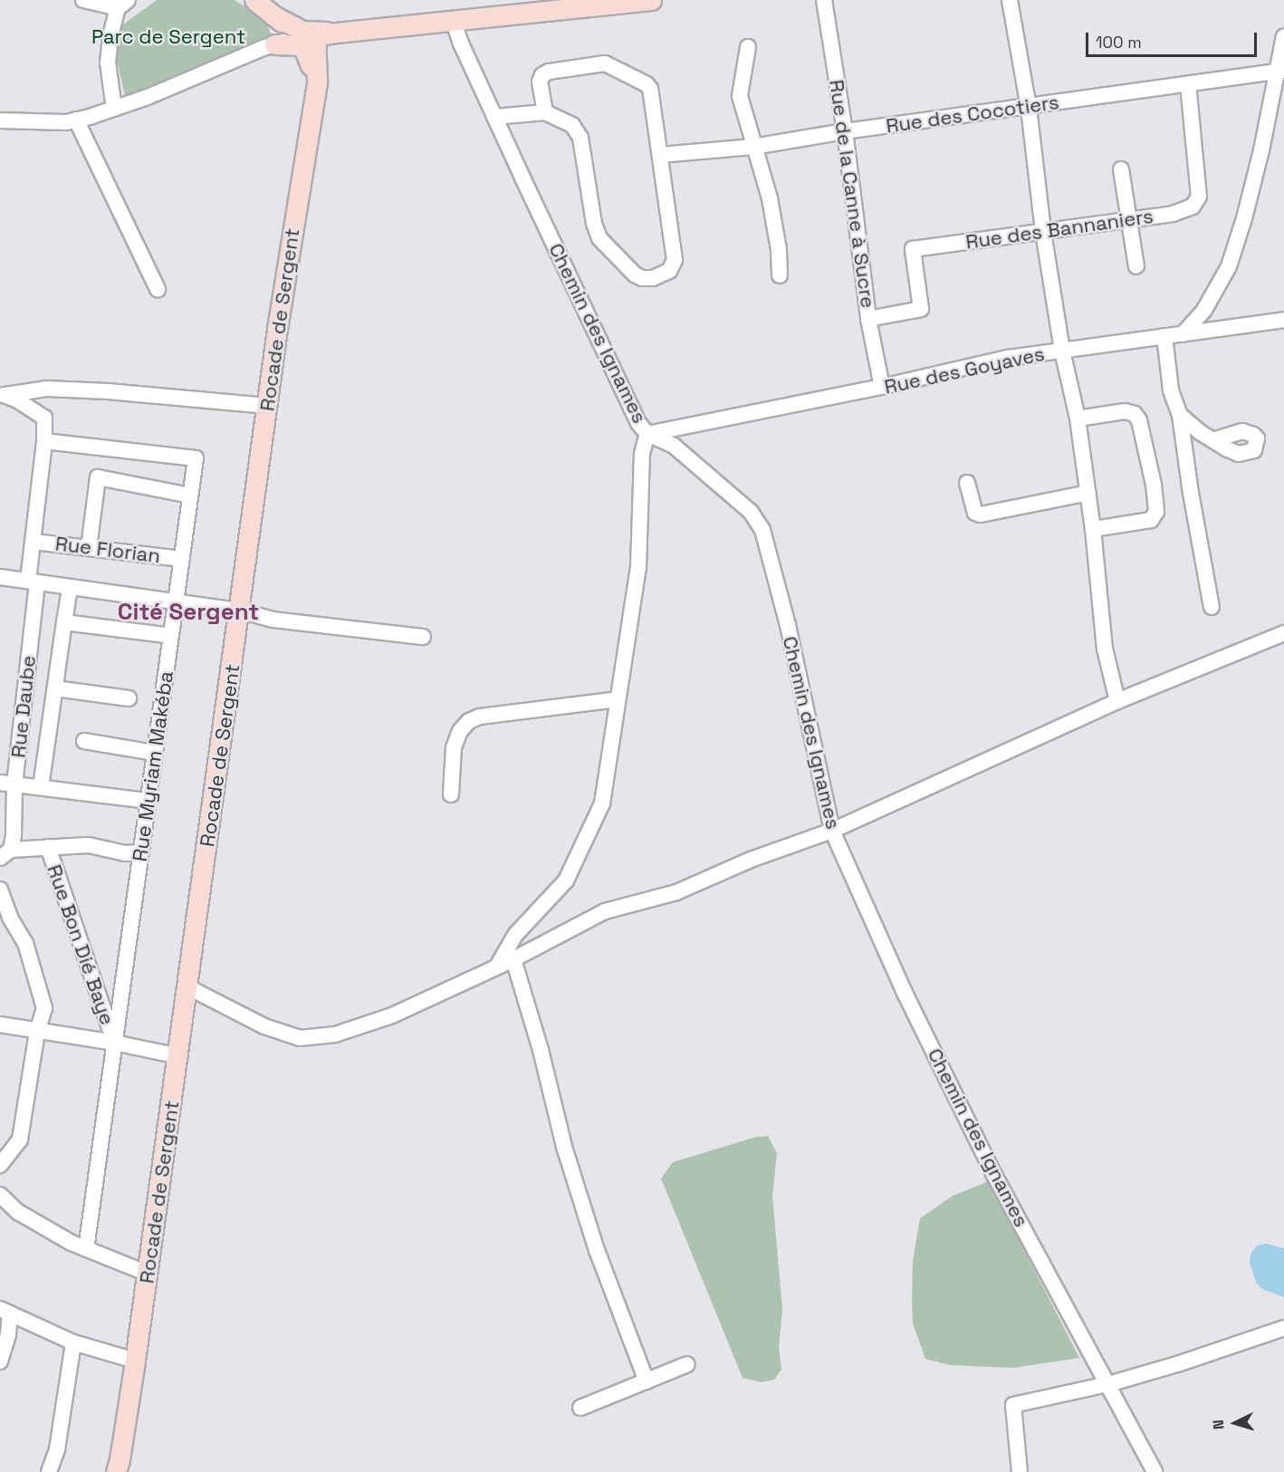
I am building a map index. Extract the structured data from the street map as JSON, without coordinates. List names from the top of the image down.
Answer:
{
  "streets": {
    "main road": ["Rocade de Sergent"],
    "street": [
      "Rue des Cocotiers",
      "Rue de la Canne à Sucre",
      "Rue des Bannaniers",
      "Chemin des Ignames",
      "Rue des Goyaves",
      "Rue Florian",
      "Rue Daube",
      "Rue Myriam Makéba",
      "Rue Bon Dié Baye"
    ]
  },
  "crossings": [
    ["Rue des Cocotiers", "Rue de la Canne à Sucre"],
    ["Rue des Cocotiers", "Rue des Bannaniers"],
    ["Rue de la Canne à Sucre", "Rue des Bannaniers"],
    ["Rue de la Canne à Sucre", "Rue des Goyaves"],
    ["Chemin des Ignames", "Rue des Goyaves"],
    ["Rue Florian", "Rue Daube"],
    ["Rue Florian", "Rue Myriam Makéba"],
    ["Rue Daube", "Rue Myriam Makéba"],
    ["Rue Myriam Makéba", "Rue Bon Dié Baye"]
  ],
  "districts": ["Cité Sergent"],
  "parks": ["Parc de Sergent"],
  "scale_bar": "100 m",
  "north": "left"
}
